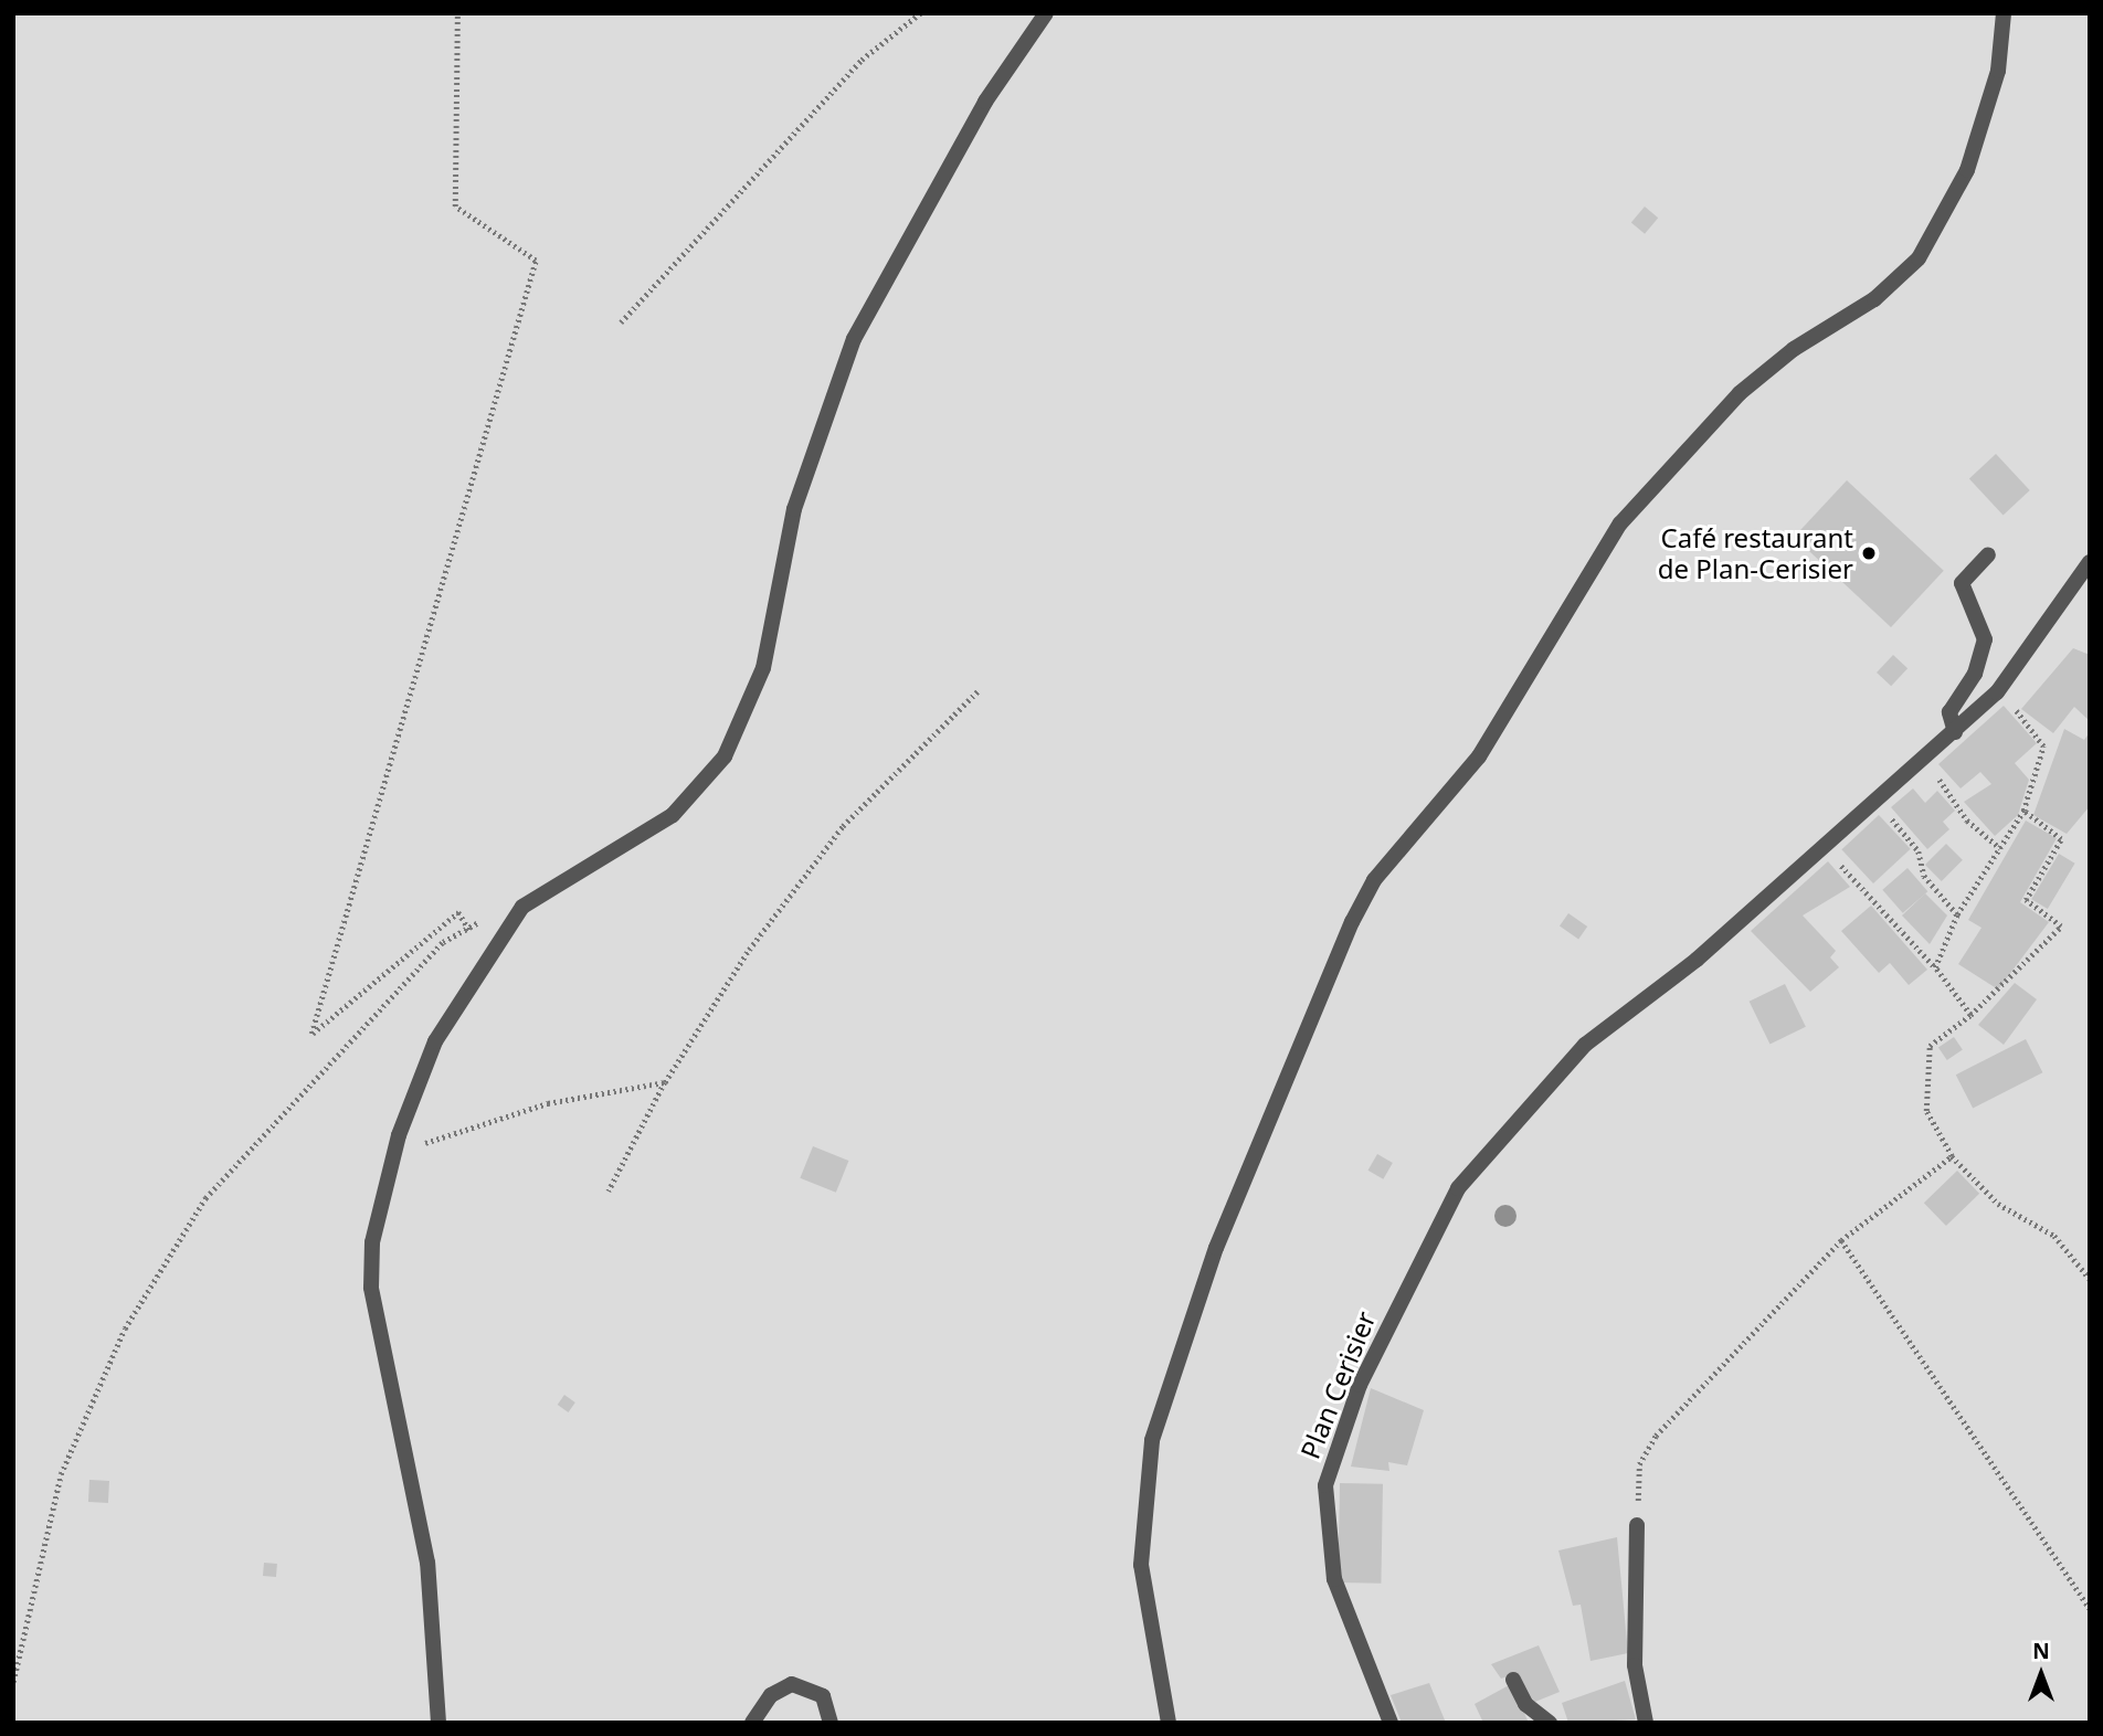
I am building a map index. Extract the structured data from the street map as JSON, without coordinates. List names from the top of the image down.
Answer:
{
  "streets": {
    "street": ["Plan Cerisier"]
  },
  "places": ["Café restaurant de Plan-Cerisier"],
  "north": "top"
}
